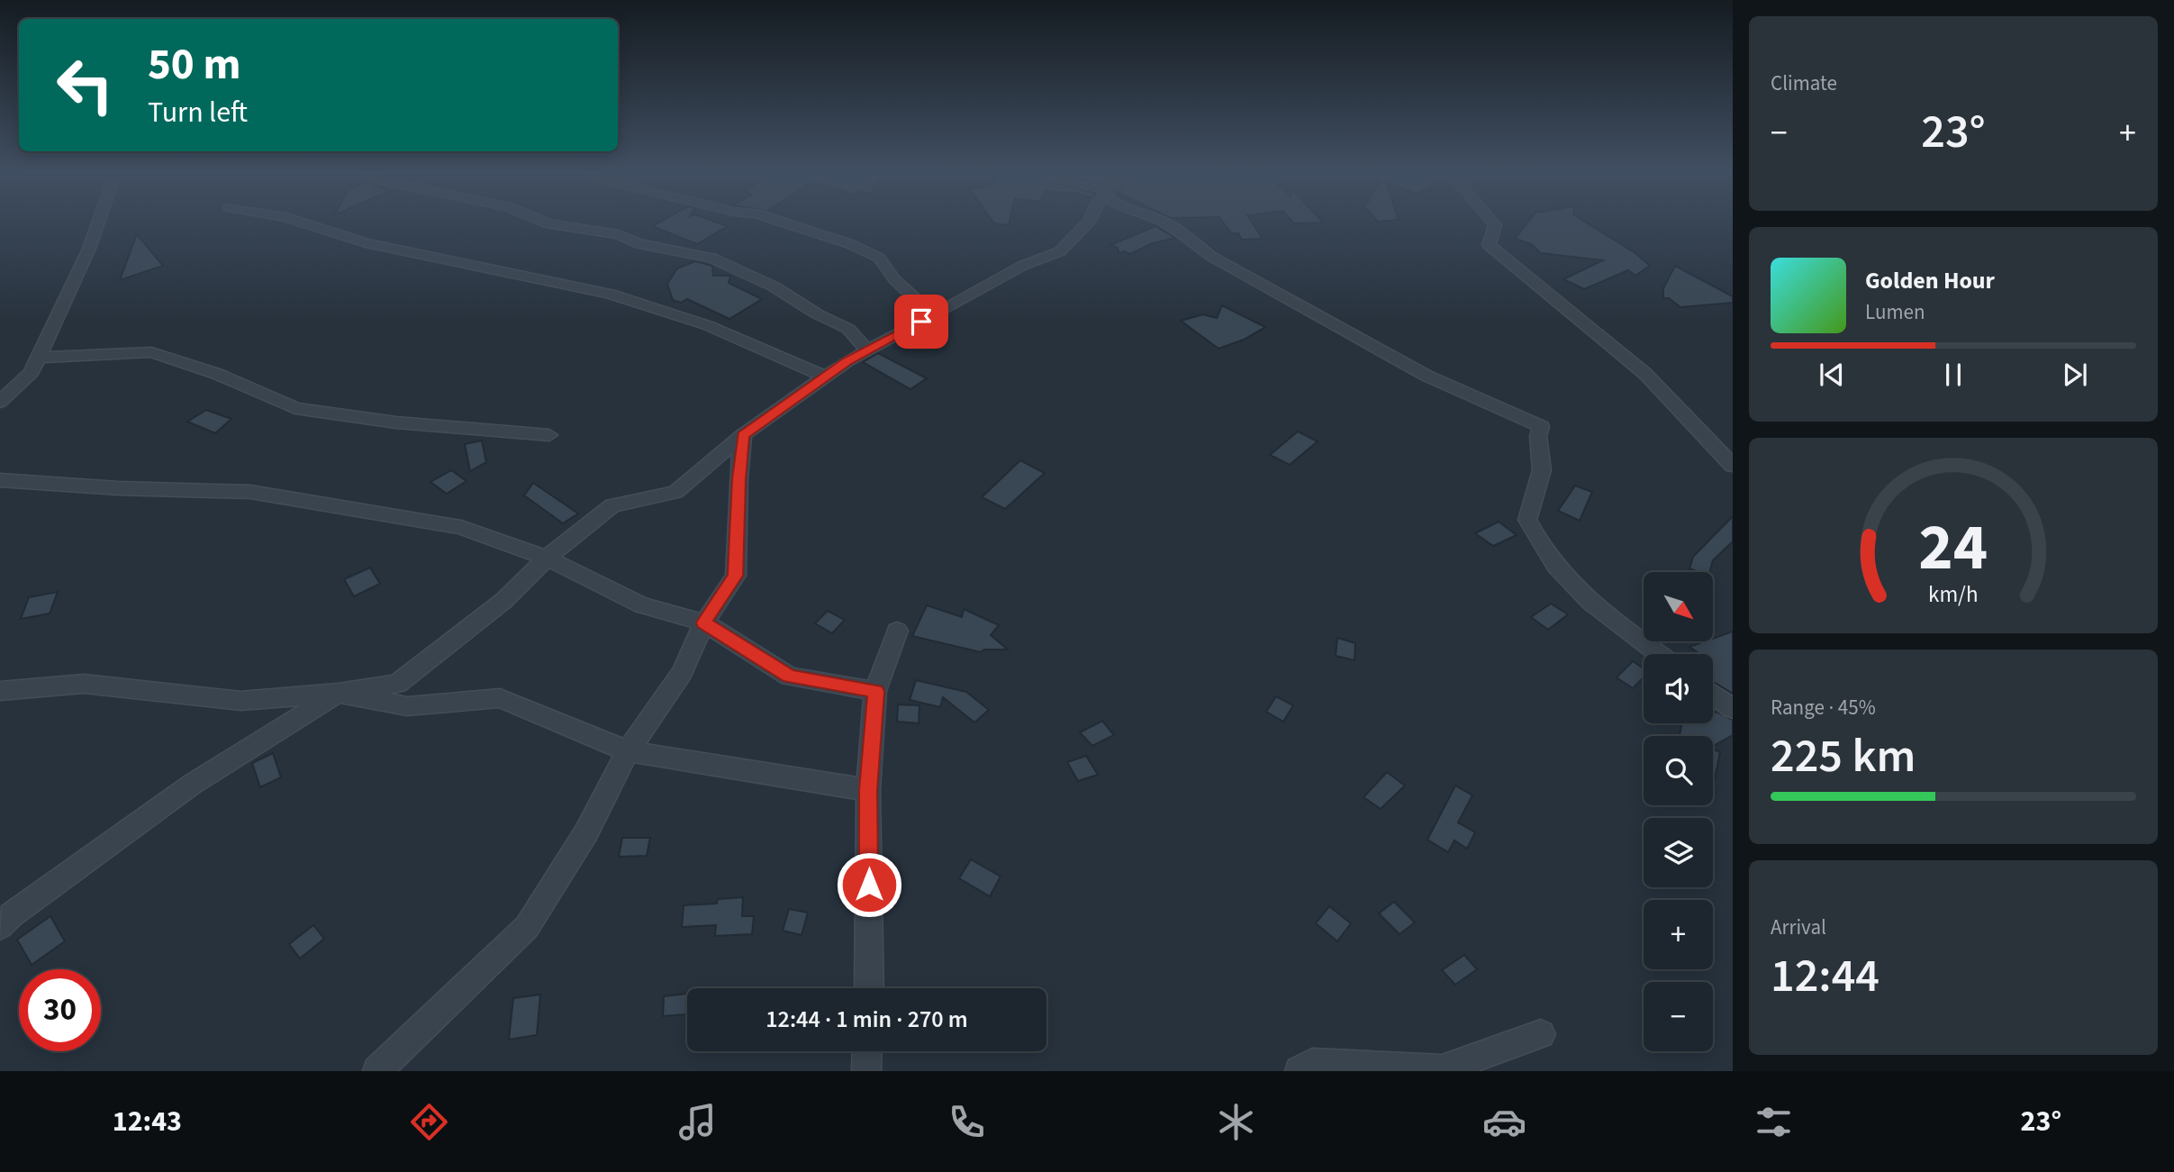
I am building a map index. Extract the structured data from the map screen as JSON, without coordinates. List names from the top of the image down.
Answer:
{
  "north": "bottom right",
  "page": {
    "tile": [
      "Climate",
      ["Range · 45%", "225 km"],
      ["Arrival", "12:44"]
    ],
    "turn": ["50 m", "Turn left"],
    "heat": ["−", "23°", "+"],
    "song": ["Golden Hour", "Lumen"],
    "map_buttons": ["+", "−"],
    "limit": "30",
    "trip": "12:44 · 1 min · 270 m",
    "tabs": ["12:43", "23°"],
    "gauge": ["24", "km/h"]
  }
}
